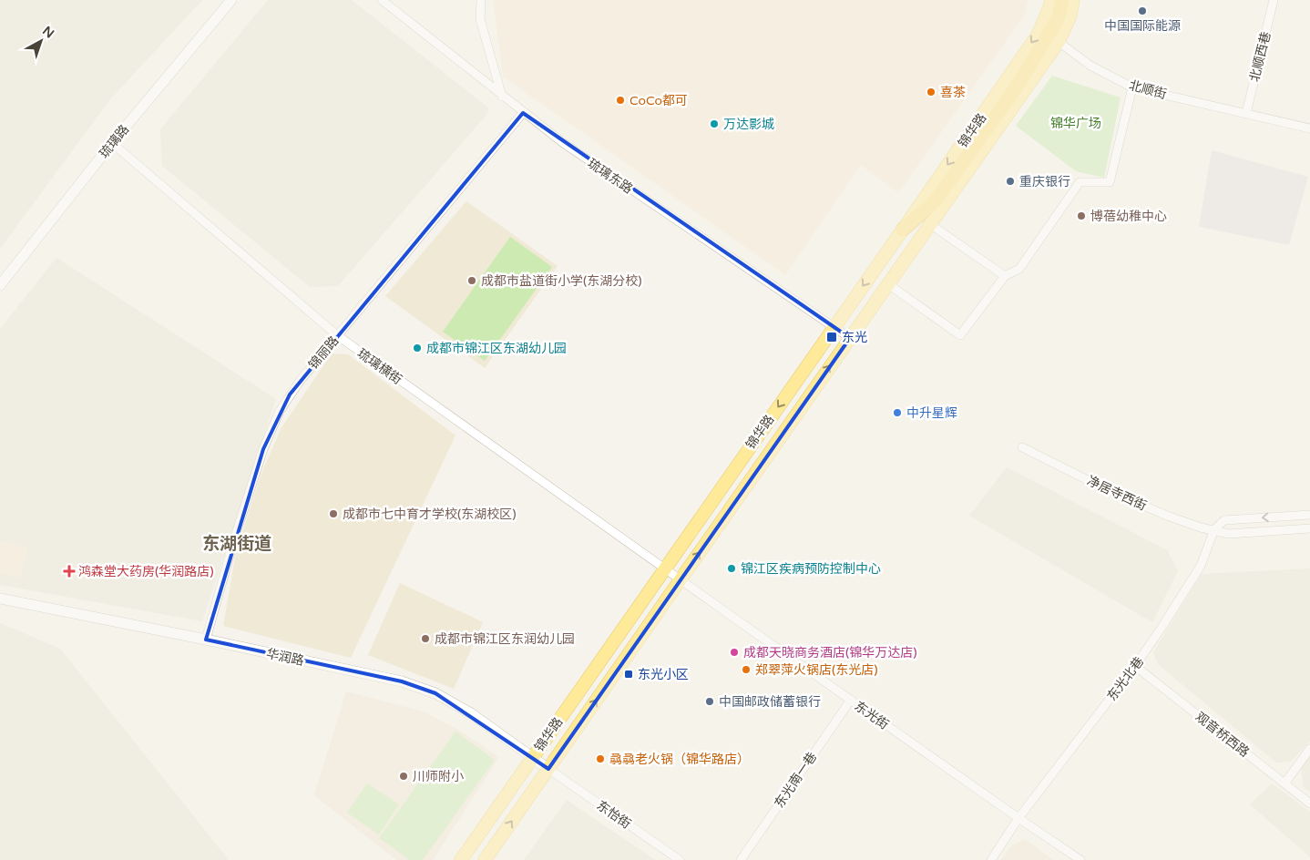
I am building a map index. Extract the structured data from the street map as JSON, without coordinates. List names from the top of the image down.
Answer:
{
  "streets": {
    "main road": ["锦华路"],
    "street": [
      "北顺西巷",
      "北顺街",
      "琉璃路",
      "琉璃东路",
      "锦丽路",
      "琉璃横街",
      "净居寺西街",
      "华润路",
      "东光北巷",
      "东光街",
      "观音桥西路",
      "东光南一巷",
      "东怡街"
    ]
  },
  "crossings": [
    ["北顺西巷", "北顺街"],
    ["北顺街", "锦华路"],
    ["锦华路", "琉璃东路"],
    ["锦华路", "琉璃横街"],
    ["锦华路", "华润路"],
    ["锦华路", "东光街"],
    ["锦华路", "东怡街"],
    ["琉璃路", "琉璃横街"],
    ["琉璃东路", "锦丽路"],
    ["锦丽路", "琉璃横街"],
    ["锦丽路", "华润路"],
    ["琉璃横街", "东光街"],
    ["净居寺西街", "东光北巷"],
    ["华润路", "东怡街"],
    ["东光北巷", "东光街"],
    ["东光北巷", "观音桥西路"],
    ["东光街", "东光南一巷"]
  ],
  "districts": ["东湖街道"],
  "parks": ["锦华广场"],
  "places": {
    "other": [
      "中国国际能源",
      "喜茶",
      "CoCo都可",
      "万达影城",
      "重庆银行",
      "博蓓幼稚中心",
      "成都市盐道街小学(东湖分校)",
      "成都市锦江区东湖幼儿园",
      "中升星辉",
      "成都市七中育才学校(东湖校区)",
      "锦江区疾病预防控制中心",
      "成都市锦江区东润幼儿园",
      "成都天晓商务酒店(锦华万达店)",
      "郑翠萍火锅店(东光店)",
      "中国邮政储蓄银行",
      "骉骉老火锅（锦华路店）",
      "川师附小"
    ],
    "transit": ["东光", "东光小区"],
    "health": ["鸿森堂大药房(华润路店)"]
  },
  "north": "top right"
}
